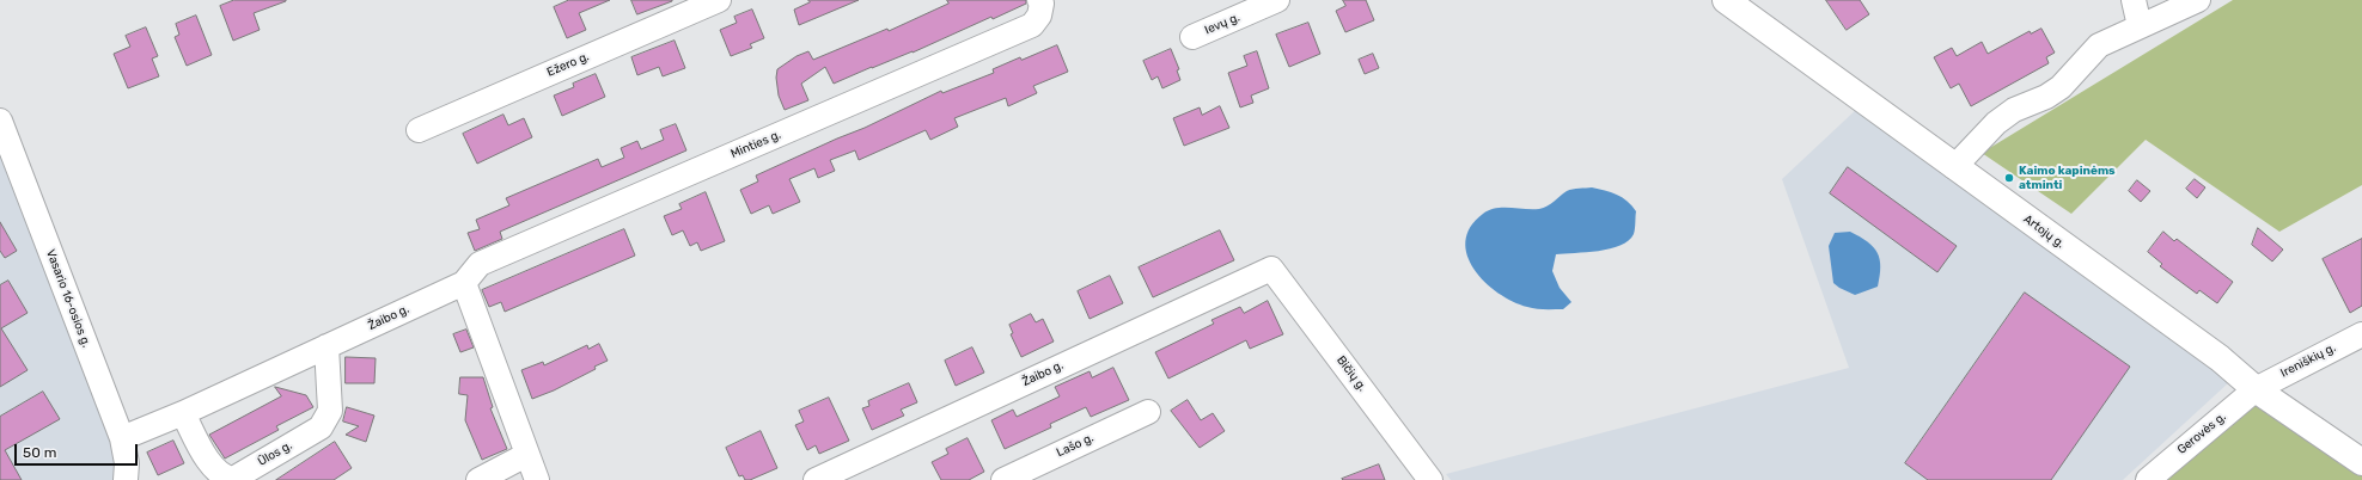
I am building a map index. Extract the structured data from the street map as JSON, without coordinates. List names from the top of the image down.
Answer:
{
  "streets": {
    "main road": ["Artojų g."],
    "street": [
      "Ievų g.",
      "Ežero g.",
      "Minties g.",
      "Vasario 16-osios g.",
      "Žaibo g.",
      "Ireniškių g.",
      "Bičių g.",
      "Gerovės g.",
      "Lašo g.",
      "Ūlos g."
    ]
  },
  "crossings": [
    ["Minties g.", "Žaibo g."],
    ["Artojų g.", "Ireniškių g."],
    ["Artojų g.", "Gerovės g."],
    ["Vasario 16-osios g.", "Žaibo g."],
    ["Žaibo g.", "Bičių g."],
    ["Žaibo g.", "Ūlos g."],
    ["Ireniškių g.", "Gerovės g."]
  ],
  "places": ["Kaimo kapinėms atminti"],
  "scale_bar": "50 m"
}
